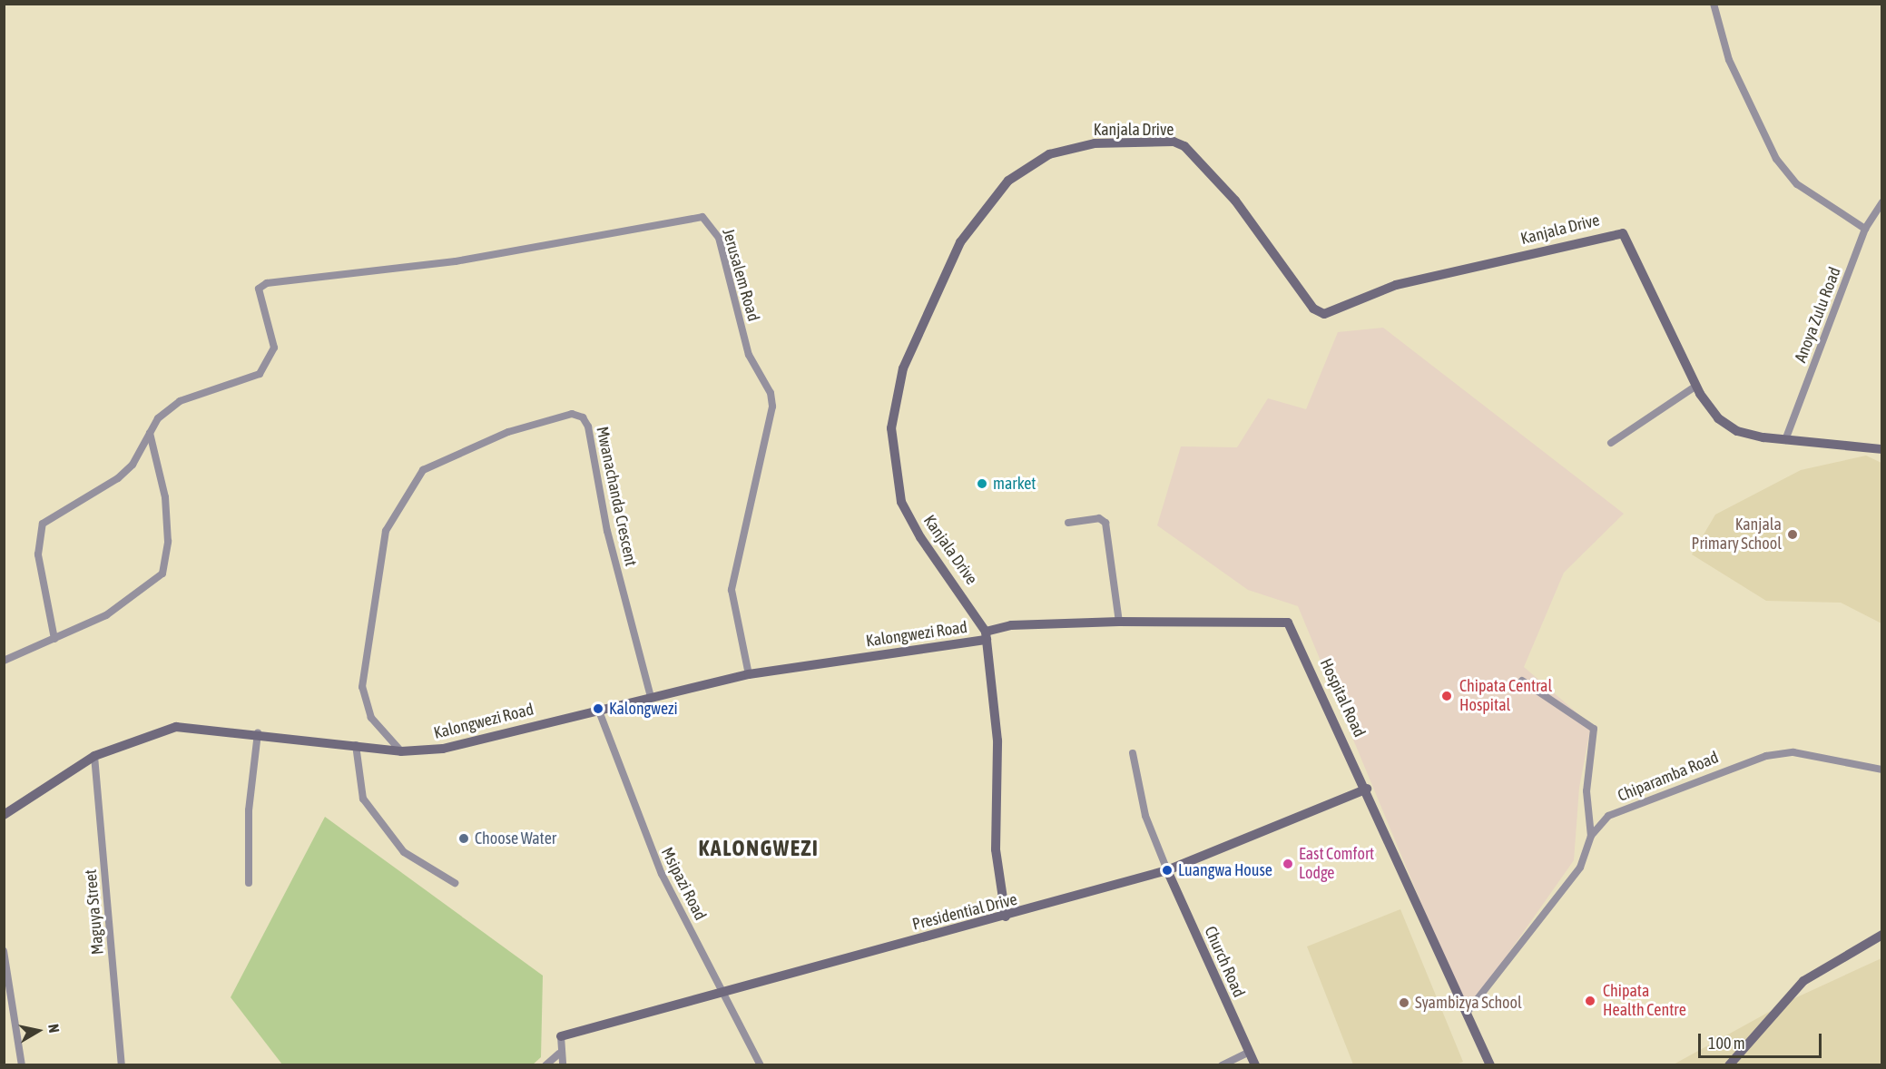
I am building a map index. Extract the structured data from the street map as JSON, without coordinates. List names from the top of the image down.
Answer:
{
  "streets": {
    "street": [
      "Kanjala Drive",
      "Jerusalem Road",
      "Anoya Zulu Road",
      "Mwanachanda Crescent",
      "Kalongwezi Road",
      "Hospital Road",
      "Chiparamba Road",
      "Msipazi Road",
      "Maguya Street",
      "Presidential Drive",
      "Church Road"
    ]
  },
  "crossings": [
    ["Kanjala Drive", "Anoya Zulu Road"],
    ["Kanjala Drive", "Kalongwezi Road"],
    ["Kanjala Drive", "Hospital Road"],
    ["Kanjala Drive", "Presidential Drive"],
    ["Jerusalem Road", "Kalongwezi Road"],
    ["Mwanachanda Crescent", "Kalongwezi Road"],
    ["Kalongwezi Road", "Hospital Road"],
    ["Kalongwezi Road", "Msipazi Road"],
    ["Kalongwezi Road", "Maguya Street"],
    ["Hospital Road", "Chiparamba Road"],
    ["Hospital Road", "Presidential Drive"],
    ["Msipazi Road", "Presidential Drive"],
    ["Presidential Drive", "Church Road"]
  ],
  "districts": ["KALONGWEZI"],
  "places": [
    "market",
    "Kanjala Primary School",
    "Chipata Central Hospital",
    "Kalongwezi",
    "Choose Water",
    "East Comfort Lodge",
    "Luangwa House",
    "Chipata Health Centre",
    "Syambizya School"
  ],
  "scale_bar": "100 m",
  "north": "right"
}
